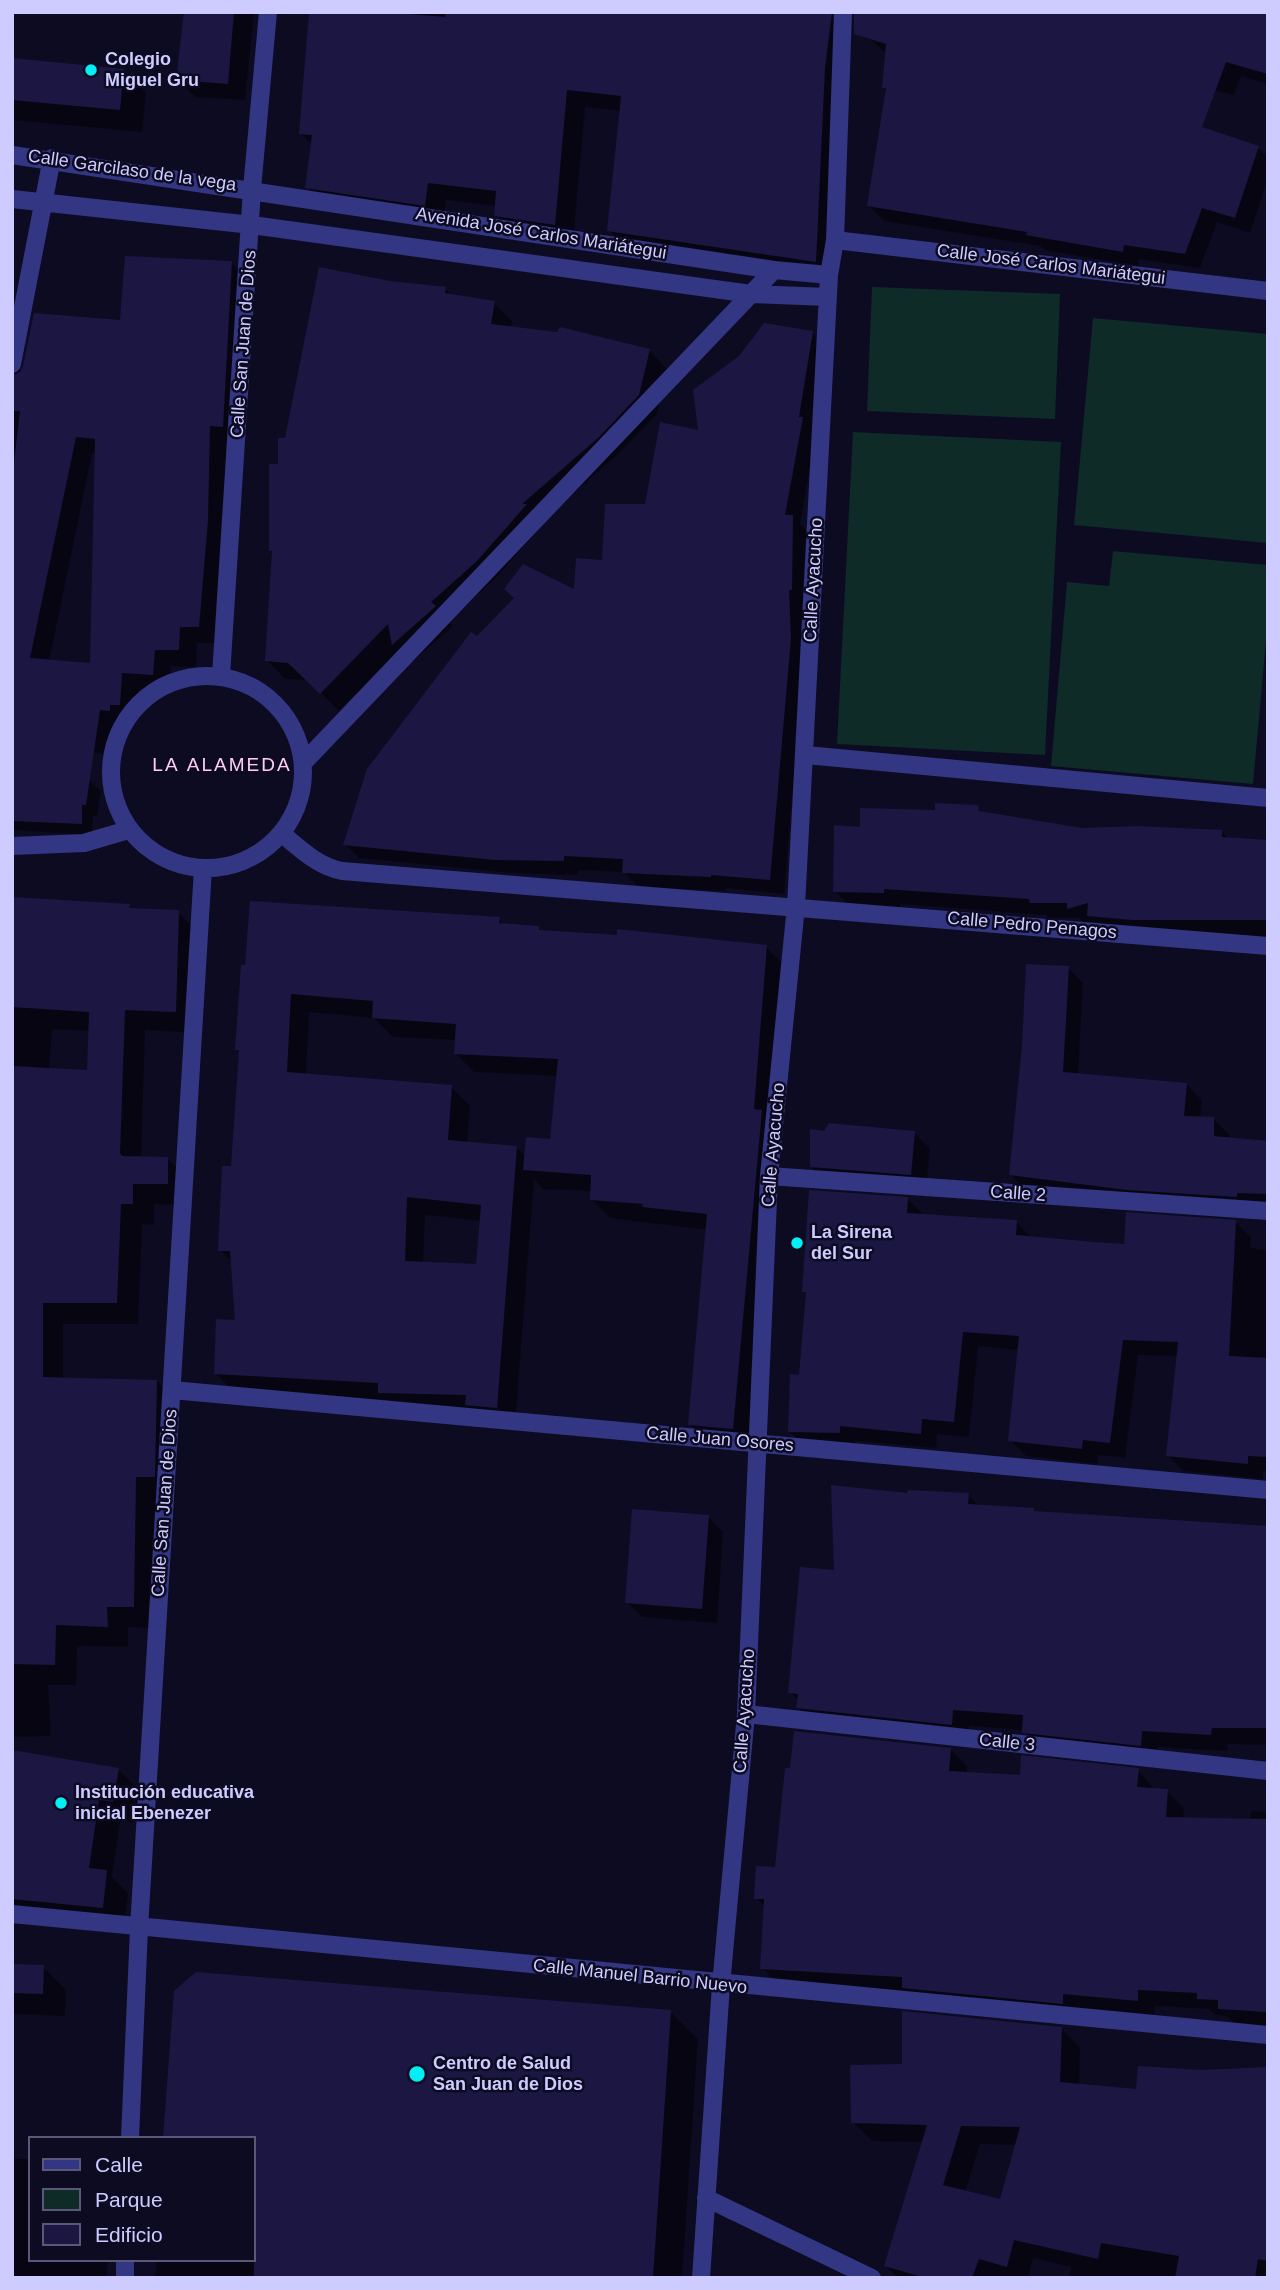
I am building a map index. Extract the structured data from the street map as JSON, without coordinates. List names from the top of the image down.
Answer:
{
  "streets": {
    "street": [
      "Calle Garcilaso de la vega",
      "Avenida José Carlos Mariátegui",
      "Calle José Carlos Mariátegui",
      "Calle San Juan de Dios",
      "Calle Ayacucho",
      "Calle Pedro Penagos",
      "Calle 2",
      "Calle Juan Osores",
      "Calle 3",
      "Calle Manuel Barrio Nuevo"
    ]
  },
  "crossings": [
    ["Calle Garcilaso de la vega", "Avenida José Carlos Mariátegui"],
    ["Calle Garcilaso de la vega", "Calle San Juan de Dios"],
    ["Avenida José Carlos Mariátegui", "Calle San Juan de Dios"],
    ["Avenida José Carlos Mariátegui", "Calle Ayacucho"],
    ["Calle José Carlos Mariátegui", "Calle Ayacucho"],
    ["Calle San Juan de Dios", "Calle Pedro Penagos"],
    ["Calle San Juan de Dios", "Calle Juan Osores"],
    ["Calle San Juan de Dios", "Calle Manuel Barrio Nuevo"],
    ["Calle Ayacucho", "Calle Pedro Penagos"],
    ["Calle Ayacucho", "Calle 2"],
    ["Calle Ayacucho", "Calle Juan Osores"],
    ["Calle Ayacucho", "Calle 3"],
    ["Calle Ayacucho", "Calle Manuel Barrio Nuevo"]
  ],
  "districts": ["LA ALAMEDA"],
  "places": [
    "Colegio Miguel Gru",
    "La Sirena del Sur",
    "Institución educativa inicial Ebenezer",
    "Centro de Salud San Juan de Dios"
  ],
  "legend": ["Calle", "Parque", "Edificio"]
}
